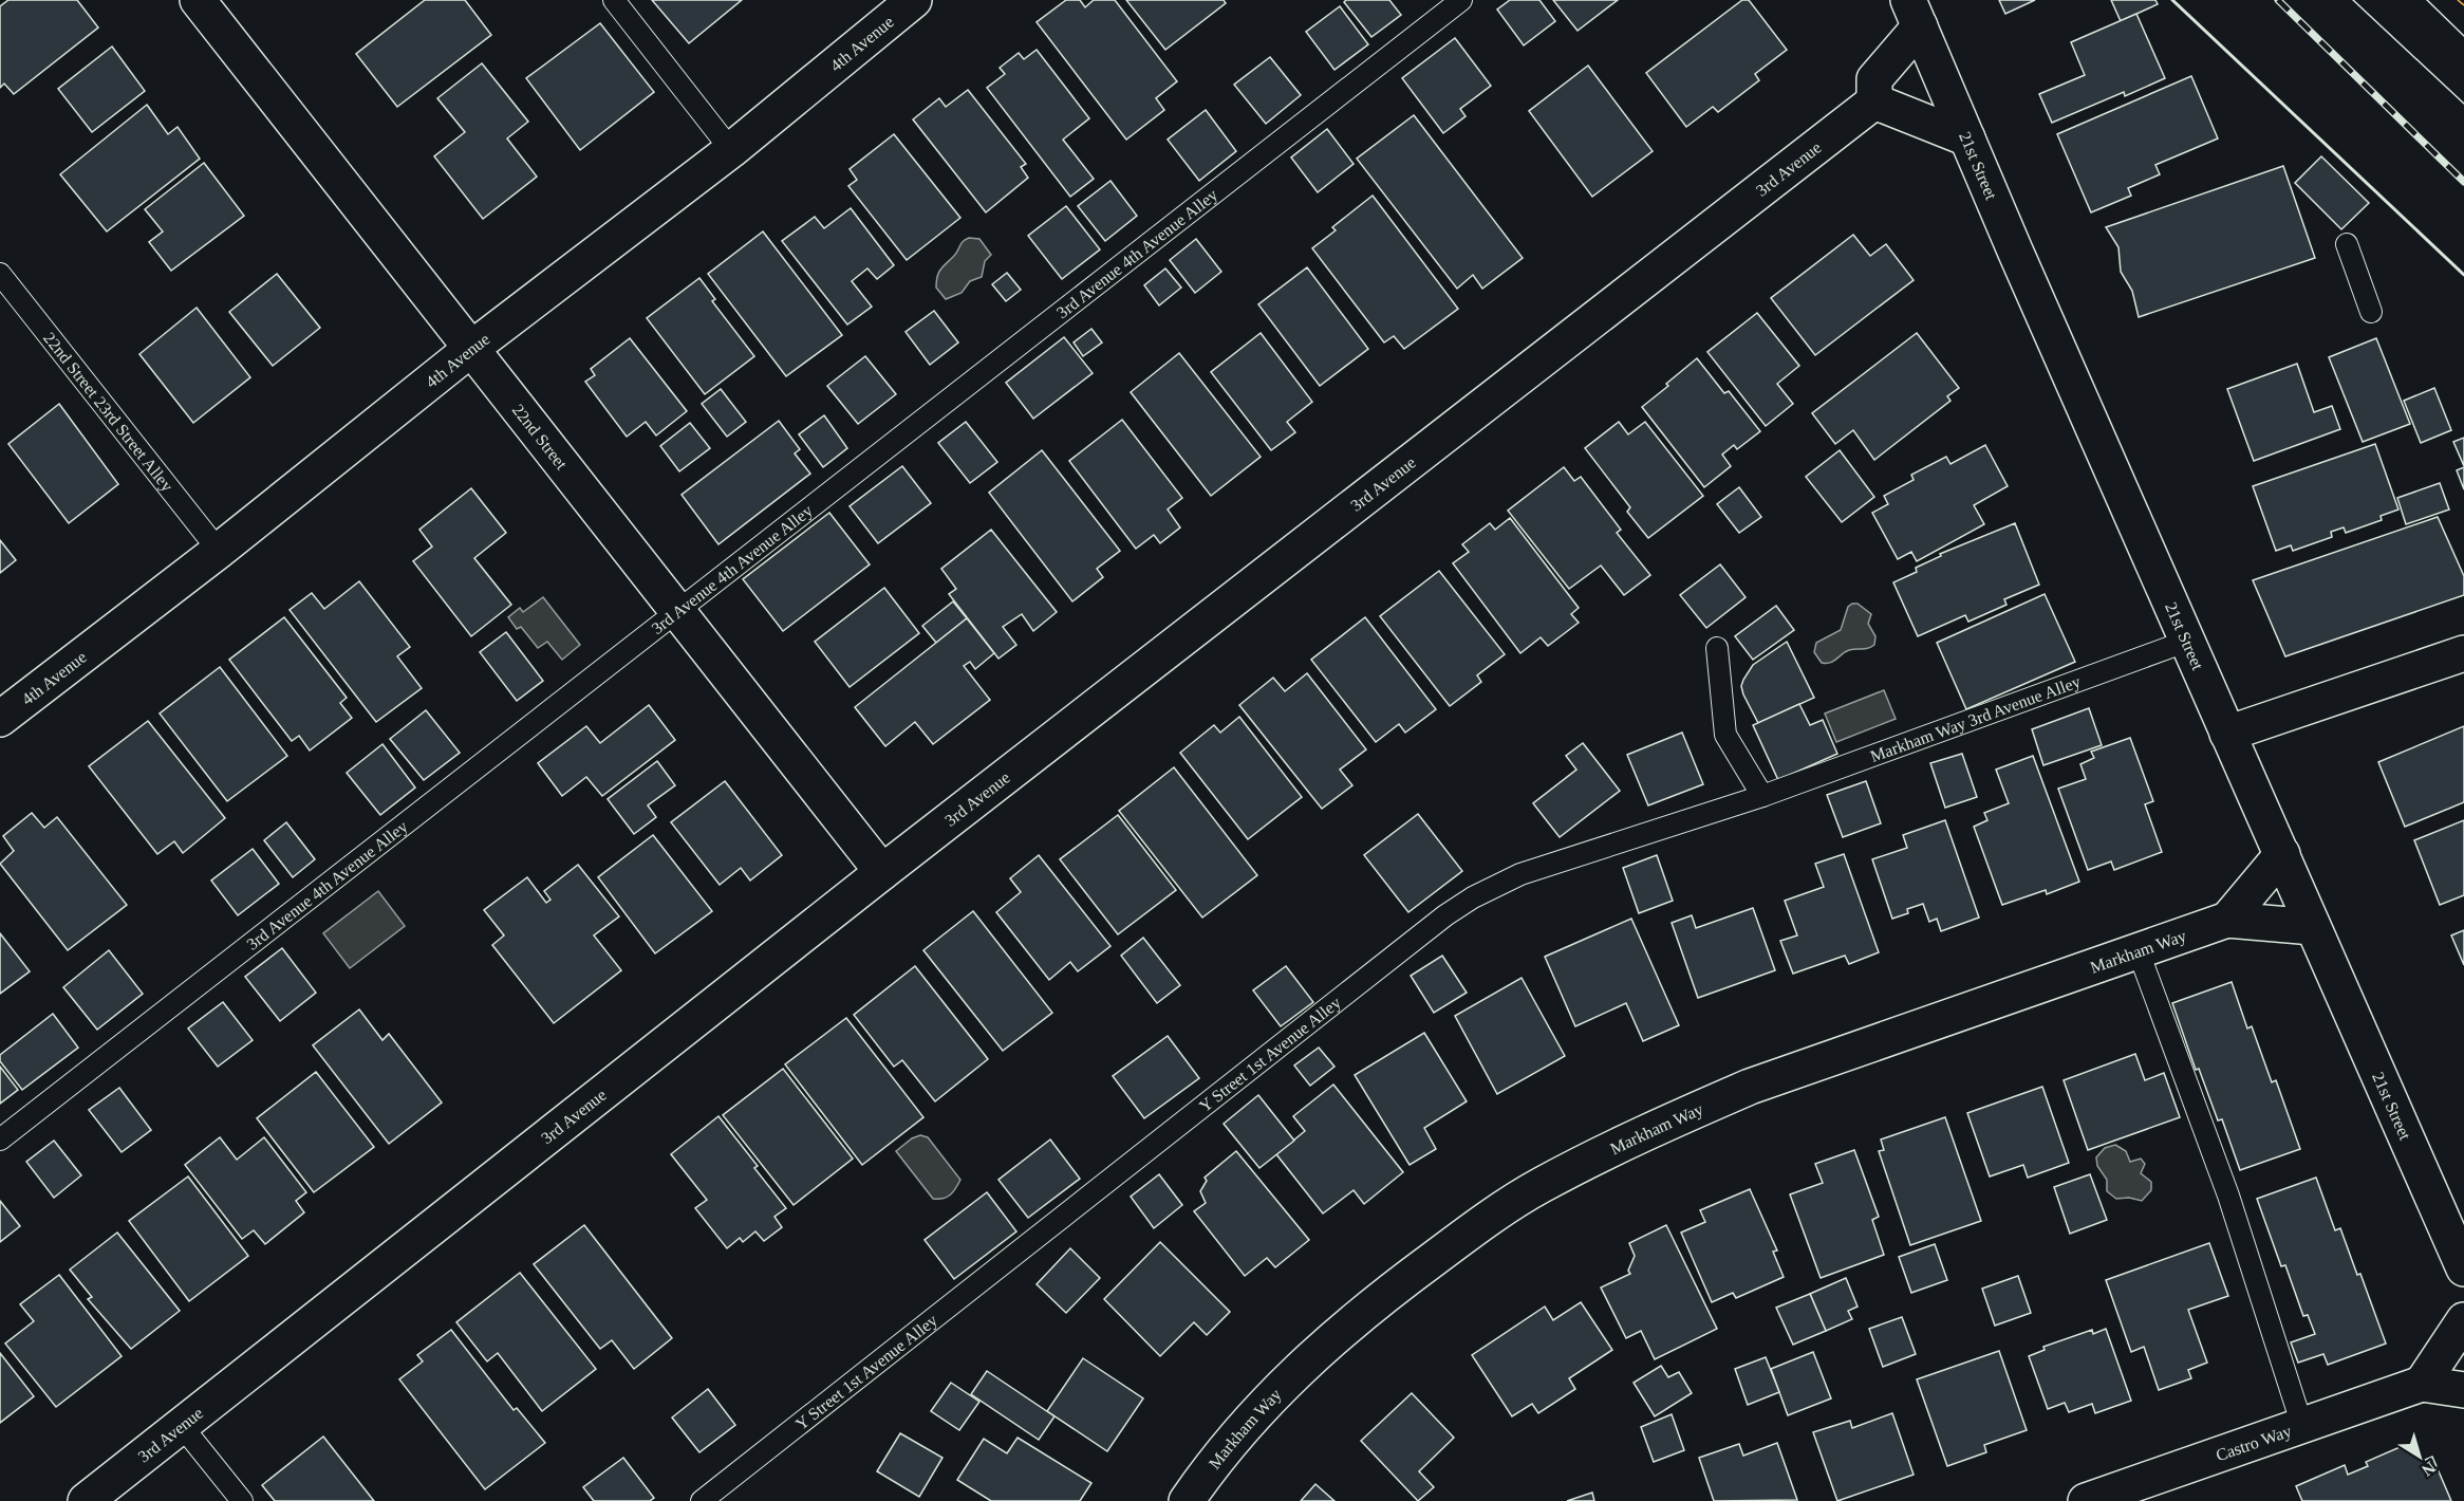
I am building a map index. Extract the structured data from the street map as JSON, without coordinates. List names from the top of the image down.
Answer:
{
  "streets": {
    "street": [
      "4th Avenue",
      "21st Street",
      "3rd Avenue",
      "22nd Street",
      "Markham Way",
      "Castro Way"
    ],
    "lane": [
      "3rd Avenue 4th Avenue Alley",
      "22nd Street 23rd Street Alley",
      "Markham Way 3rd Avenue Alley",
      "Y Street 1st Avenue Alley"
    ]
  },
  "crossings": [
    ["4th Avenue", "22nd Street 23rd Street Alley"],
    ["4th Avenue", "22nd Street"],
    ["21st Street", "Markham Way 3rd Avenue Alley"],
    ["21st Street", "Markham Way"],
    ["3rd Avenue", "22nd Street"],
    ["3rd Avenue 4th Avenue Alley", "22nd Street"],
    ["Markham Way 3rd Avenue Alley", "Y Street 1st Avenue Alley"]
  ],
  "north": "bottom right"
}
